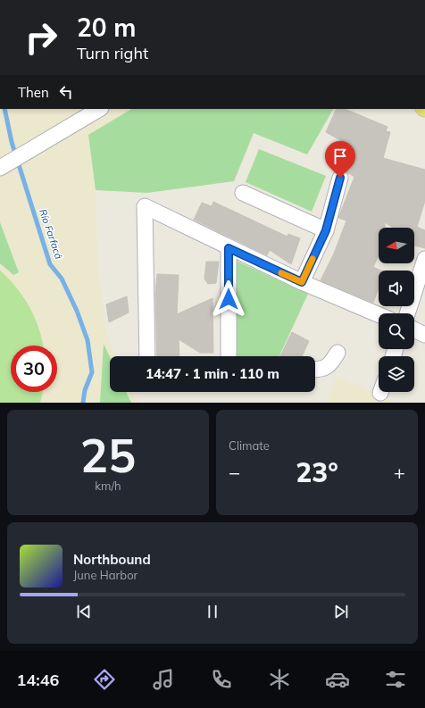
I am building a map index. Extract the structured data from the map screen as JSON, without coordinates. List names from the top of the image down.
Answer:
{
  "water": ["Río Farfacá"],
  "north": "left",
  "page": {
    "turn": ["20 m", "Turn right"],
    "then": "Then",
    "limit": "30",
    "trip": "14:47 · 1 min · 110 m",
    "tile": [
      ["25", "km/h"],
      "Climate"
    ],
    "heat": ["−", "23°", "+"],
    "song": ["Northbound", "June Harbor"],
    "tabs": "14:46"
  }
}
